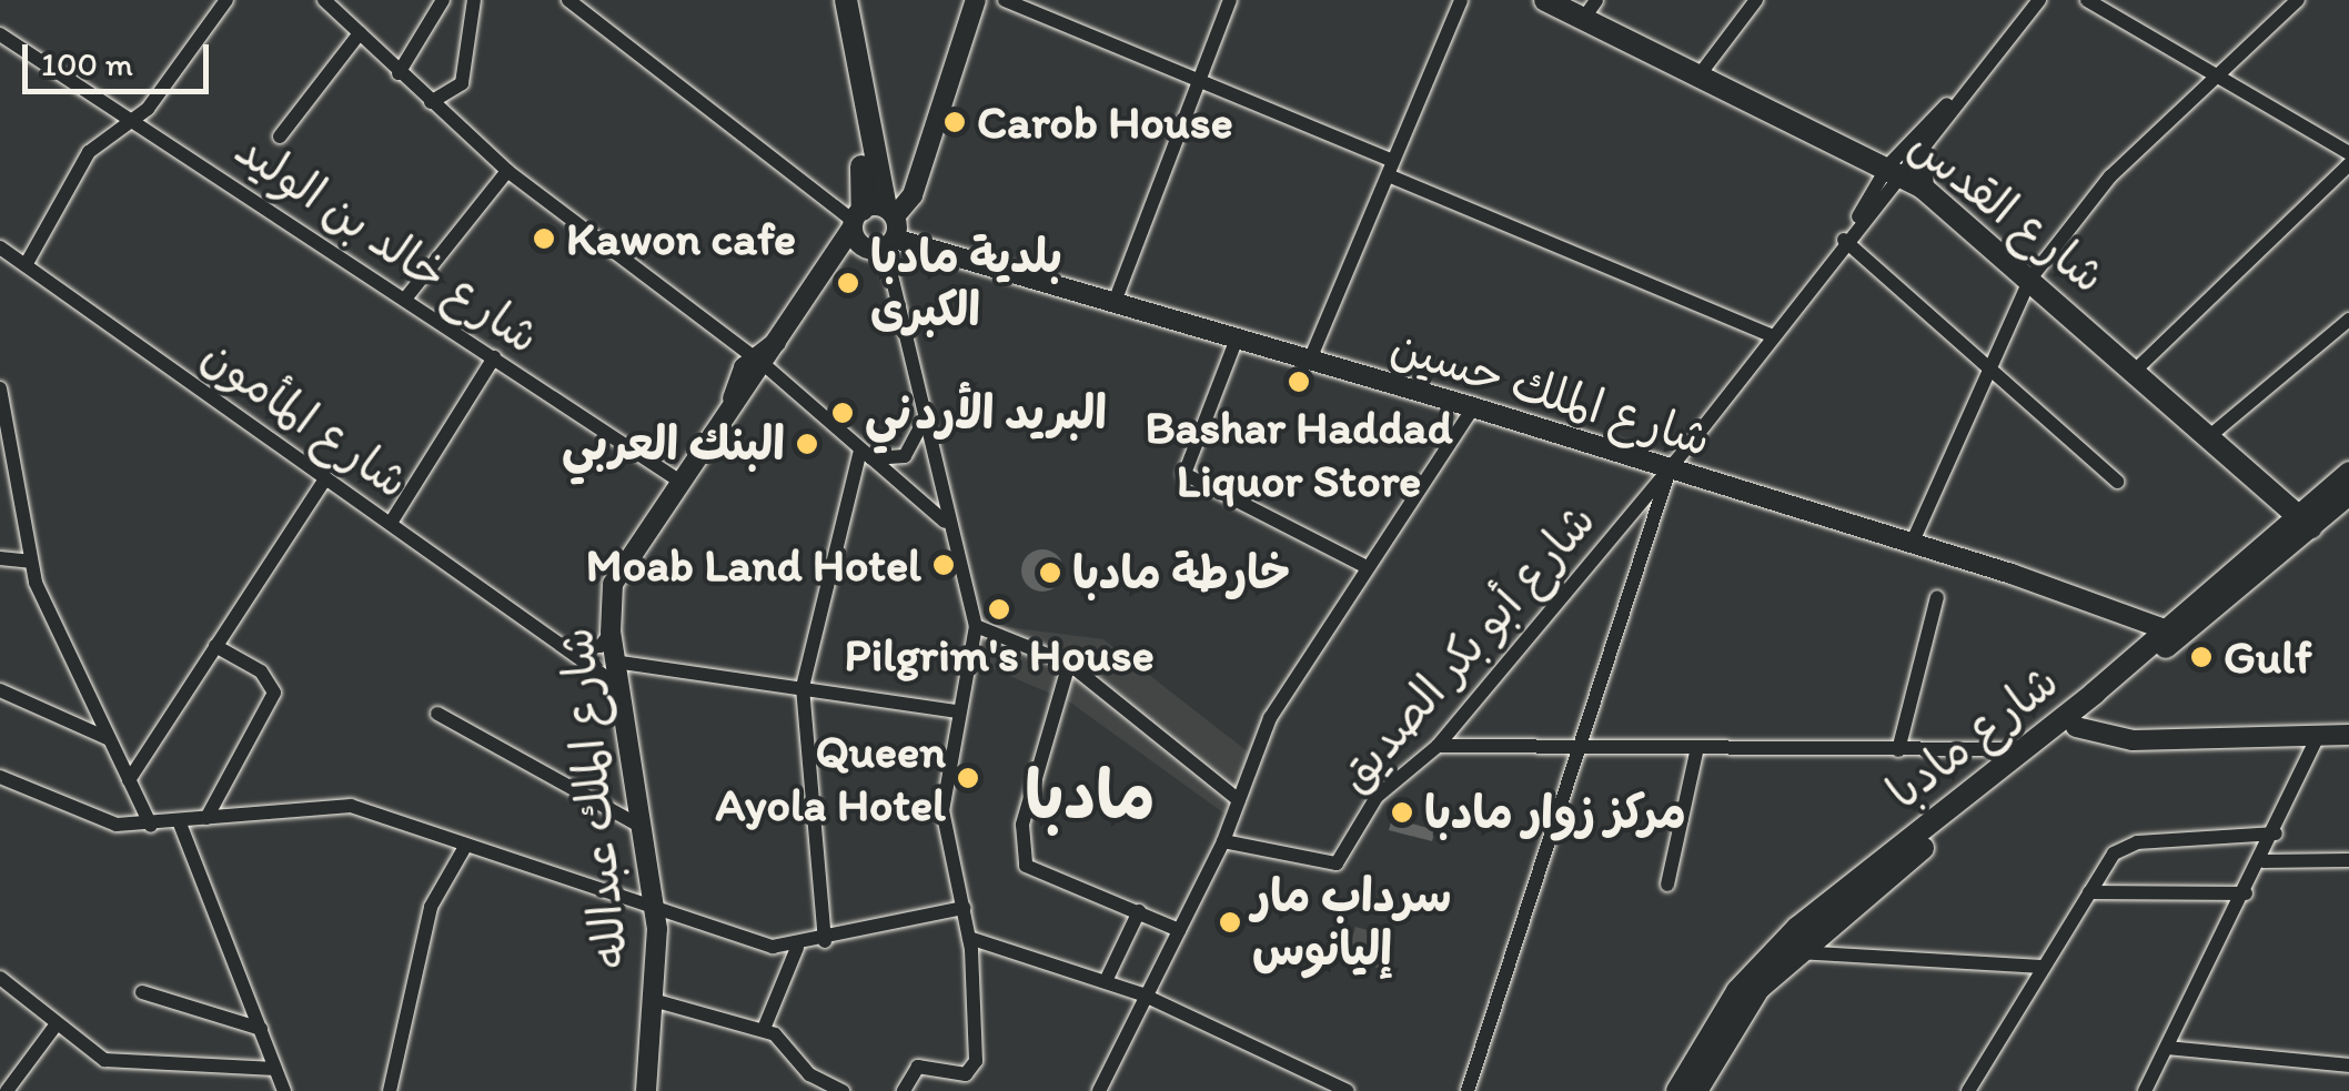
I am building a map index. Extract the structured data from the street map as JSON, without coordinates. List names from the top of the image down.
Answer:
{
  "streets": {
    "main road": [
      "شارع القدس",
      "شارع الملك حسين",
      "شارع مادبا",
      "شارع الملك عبدالله"
    ],
    "street": ["شارع خالد بن الوليد", "شارع المأمون", "شارع أبو بكر الصديق"]
  },
  "crossings": [
    ["شارع القدس", "شارع أبو بكر الصديق"],
    ["شارع القدس", "شارع مادبا"],
    ["شارع خالد بن الوليد", "شارع الملك عبدالله"],
    ["شارع الملك حسين", "شارع أبو بكر الصديق"],
    ["شارع الملك حسين", "شارع مادبا"],
    ["شارع المأمون", "شارع الملك عبدالله"]
  ],
  "districts": ["مادبا"],
  "places": [
    "Carob House",
    "Kawon cafe",
    "بلدية مادبا الكبرى",
    "Bashar Haddad Liquor Store",
    "البريد الأردني",
    "البنك العربي",
    "Moab Land Hotel",
    "خارطة مادبا",
    "Pilgrim's House",
    "Gulf",
    "Queen Ayola Hotel",
    "مركز زوار مادبا",
    "سرداب مار إليانوس"
  ],
  "scale_bar": "100 m"
}
